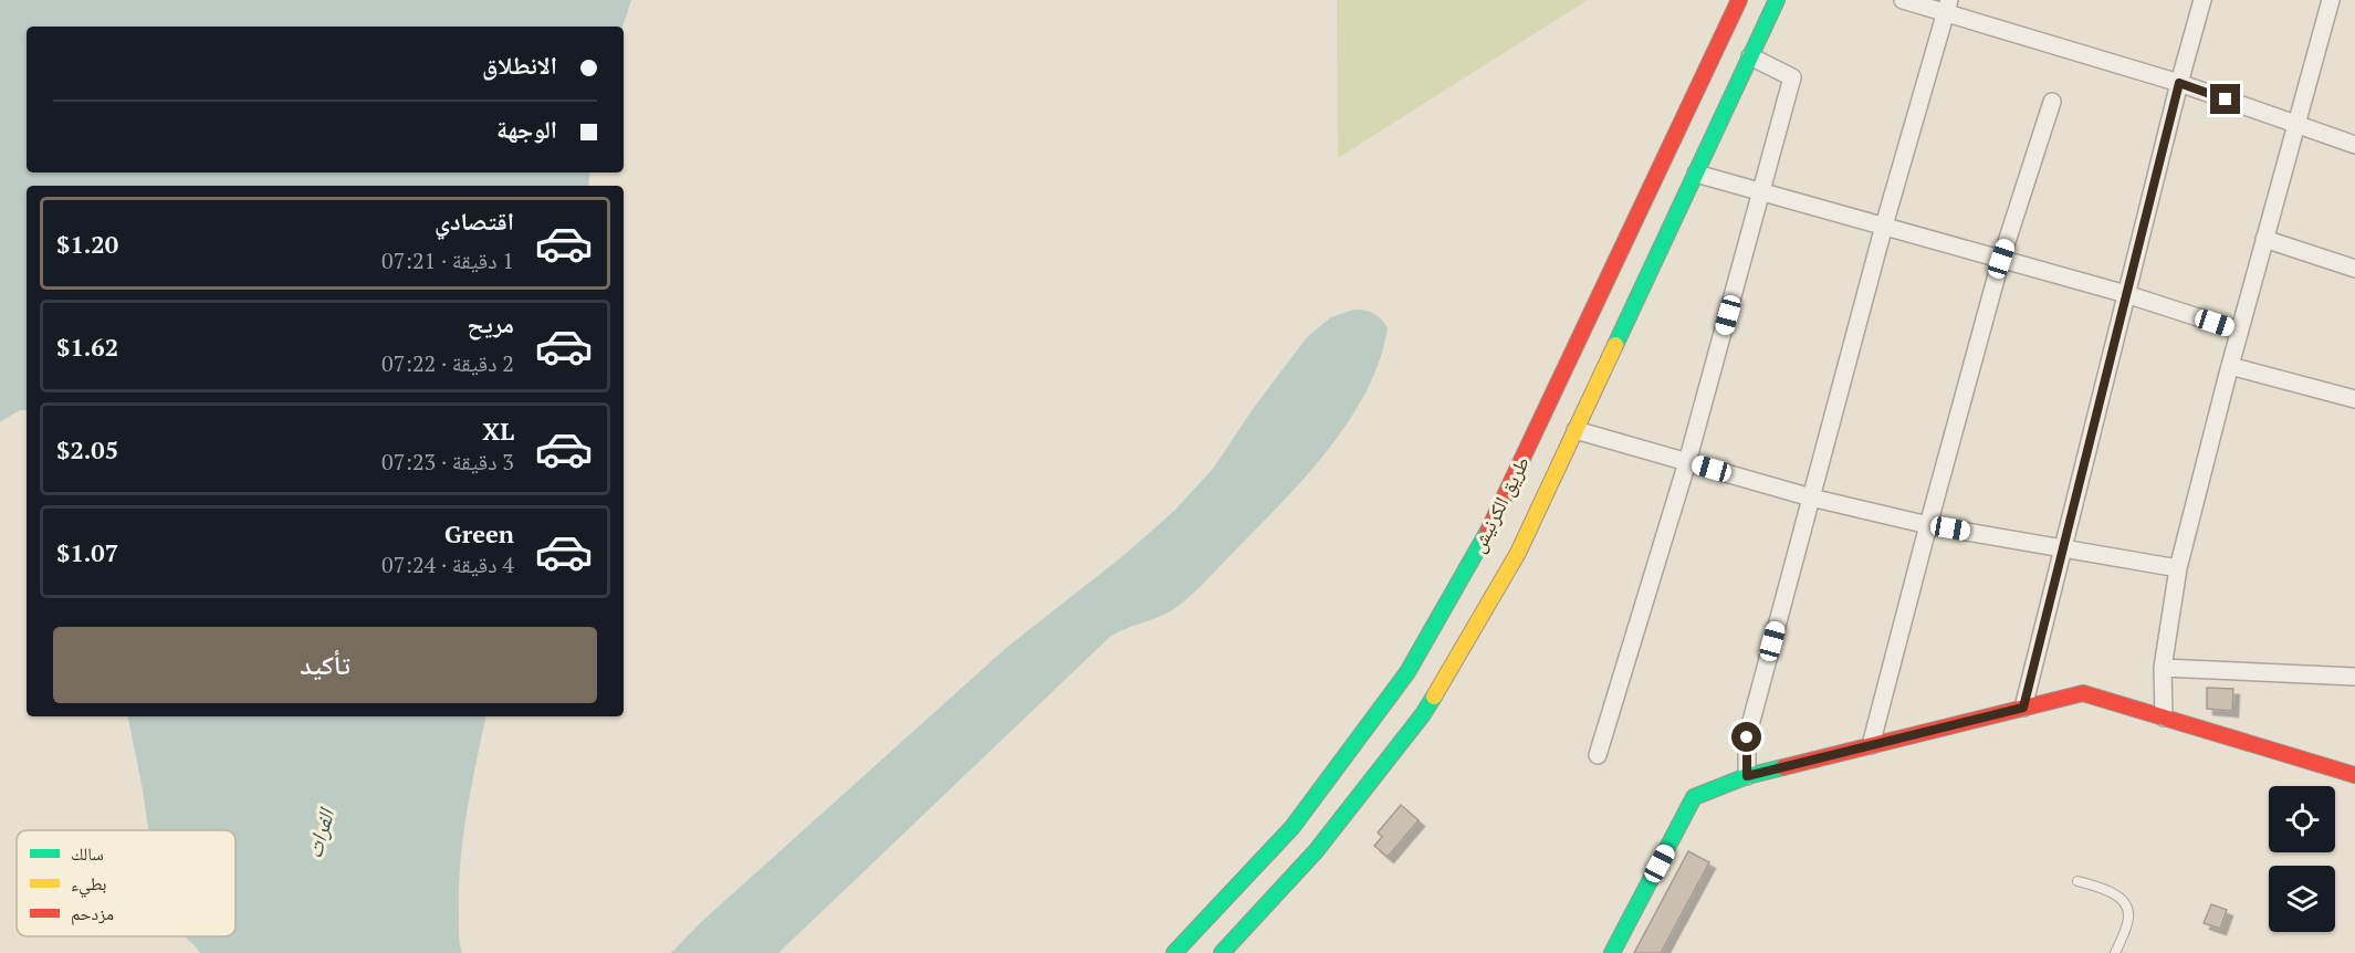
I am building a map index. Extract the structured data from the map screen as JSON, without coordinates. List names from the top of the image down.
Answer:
{
  "streets": {
    "main road": ["طريق الكرنيش"]
  },
  "water": ["الفرات"],
  "legend": ["سالك", "بطيء", "مزدحم"],
  "page": {
    "banner": ["الانطلاق", "الوجهة"],
    "list": [
      {
        "name": "اقتصادي",
        "note": "1 دقيقة · 07:21",
        "value": "$1.20"
      },
      {
        "name": "مريح",
        "note": "2 دقيقة · 07:22",
        "value": "$1.62"
      },
      {
        "name": "XL",
        "note": "3 دقيقة · 07:23",
        "value": "$2.05"
      },
      {
        "name": "Green",
        "note": "4 دقيقة · 07:24",
        "value": "$1.07"
      }
    ],
    "buttons": "تأكيد"
  }
}
